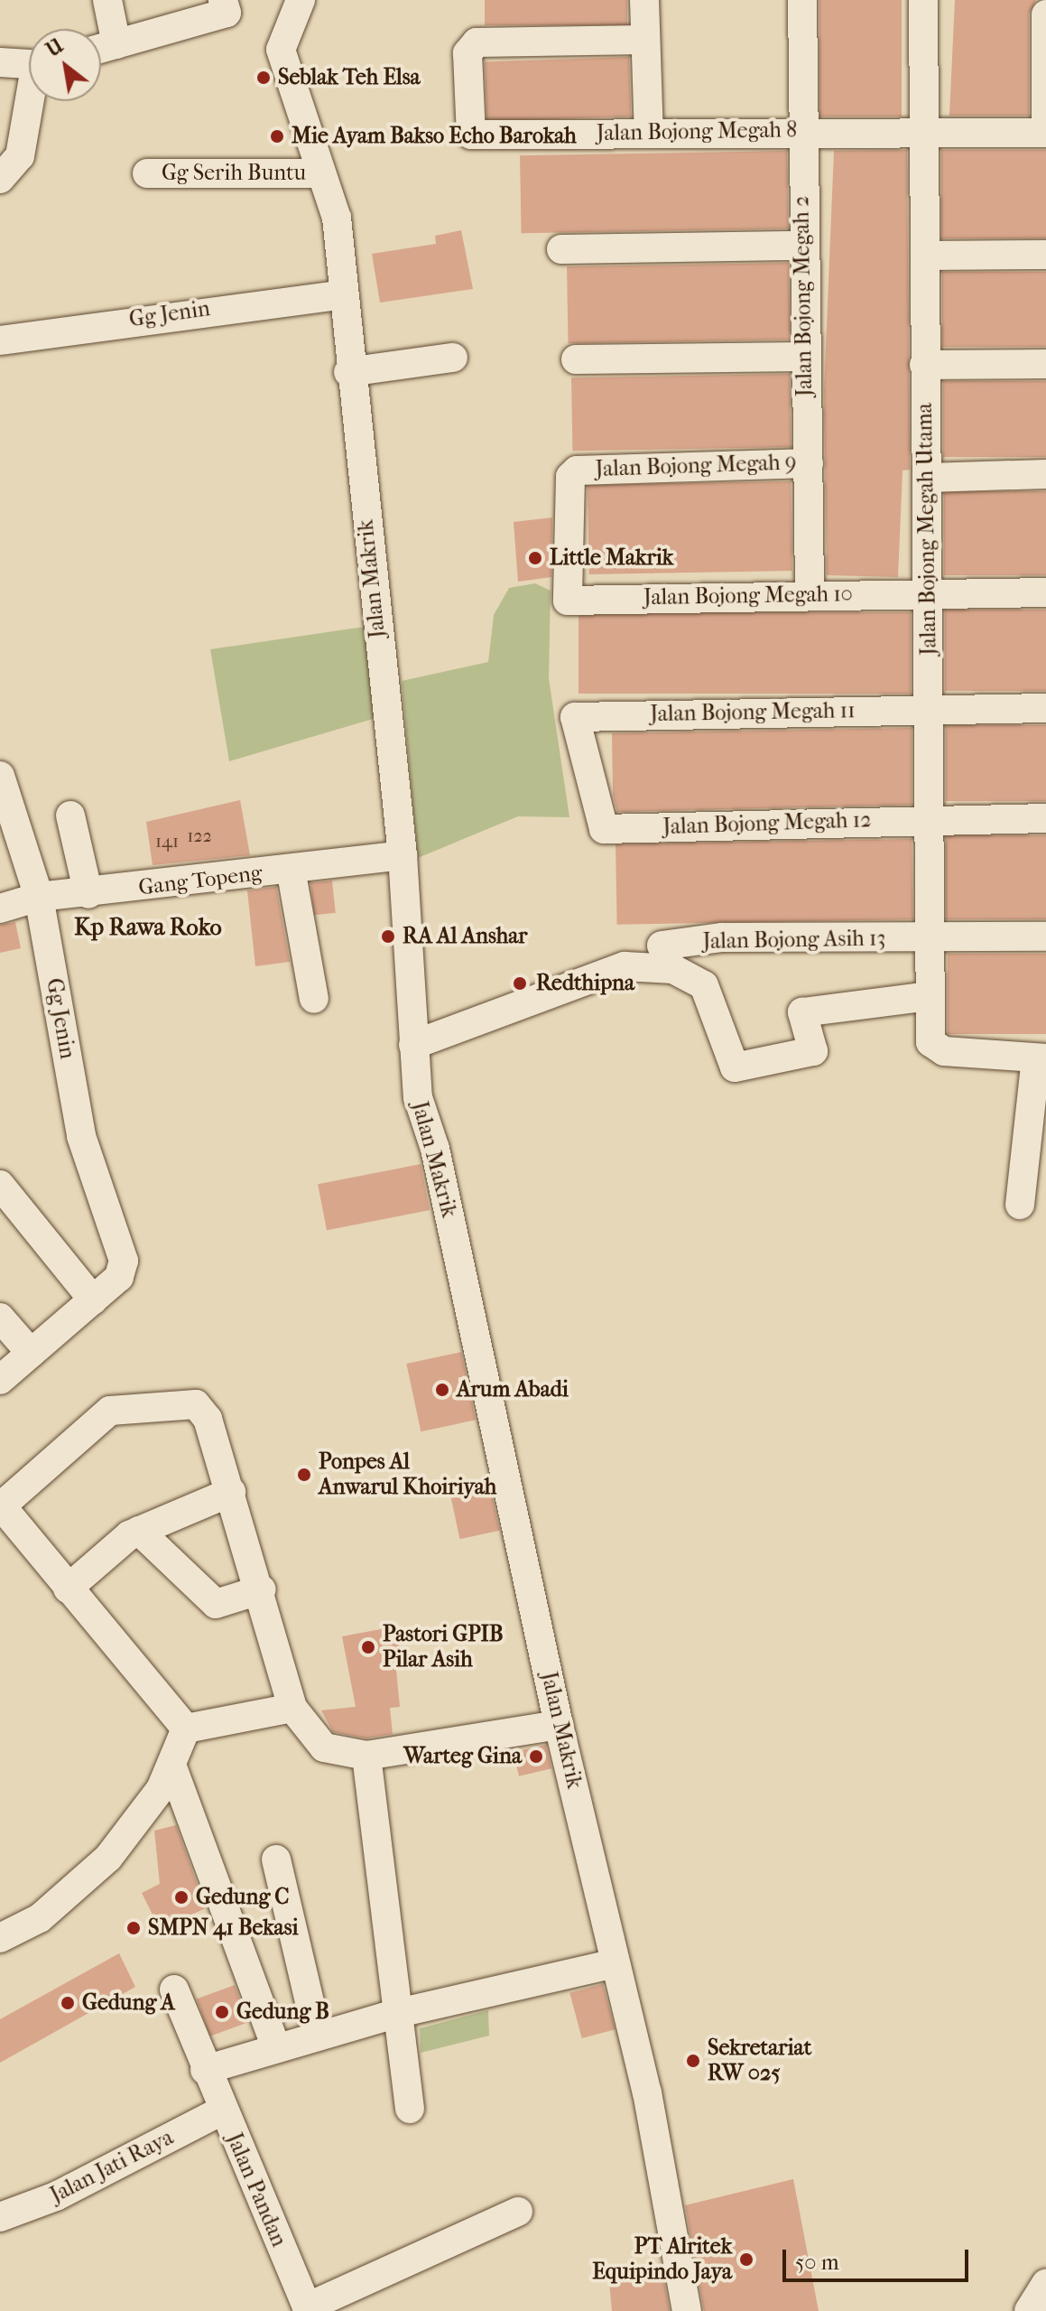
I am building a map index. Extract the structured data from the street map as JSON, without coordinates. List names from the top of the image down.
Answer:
{
  "streets": {
    "street": [
      "Jalan Bojong Megah 8",
      "Gg Serih Buntu",
      "Jalan Bojong Megah 2",
      "Gg Jenin",
      "Jalan Bojong Megah 9",
      "Jalan Bojong Megah Utama",
      "Jalan Makrik",
      "Jalan Bojong Megah 10",
      "Jalan Bojong Megah 11",
      "Jalan Bojong Megah 12",
      "Gang Topeng",
      "Jalan Bojong Asih 13",
      "Jalan Jati Raya",
      "Jalan Pandan"
    ]
  },
  "crossings": [
    ["Jalan Bojong Megah 8", "Jalan Bojong Megah 2"],
    ["Jalan Bojong Megah 8", "Jalan Bojong Megah Utama"],
    ["Gg Serih Buntu", "Jalan Makrik"],
    ["Jalan Bojong Megah 2", "Jalan Bojong Megah 9"],
    ["Jalan Bojong Megah 2", "Jalan Bojong Megah 10"],
    ["Gg Jenin", "Jalan Makrik"],
    ["Gg Jenin", "Gang Topeng"],
    ["Jalan Bojong Megah 9", "Jalan Bojong Megah 10"],
    ["Jalan Bojong Megah Utama", "Jalan Bojong Megah 10"],
    ["Jalan Bojong Megah Utama", "Jalan Bojong Megah 11"],
    ["Jalan Bojong Megah Utama", "Jalan Bojong Megah 12"],
    ["Jalan Bojong Megah Utama", "Jalan Bojong Asih 13"],
    ["Jalan Makrik", "Gang Topeng"],
    ["Jalan Bojong Megah 11", "Jalan Bojong Megah 12"],
    ["Jalan Jati Raya", "Jalan Pandan"]
  ],
  "districts": ["Kp Rawa Roko"],
  "places": [
    "Seblak Teh Elsa",
    "Mie Ayam Bakso Echo Barokah",
    "Little Makrik",
    "RA Al Anshar",
    "Redthipna",
    "Arum Abadi",
    "Ponpes Al Anwarul Khoiriyah",
    "Pastori GPIB Pilar Asih",
    "Warteg Gina",
    "Gedung C",
    "SMPN 41 Bekasi",
    "Gedung A",
    "Gedung B",
    "Sekretariat RW 025",
    "PT Alritek Equipindo Jaya"
  ],
  "house_numbers": ["122", "141"],
  "scale_bar": "50 m",
  "north": "top left"
}
